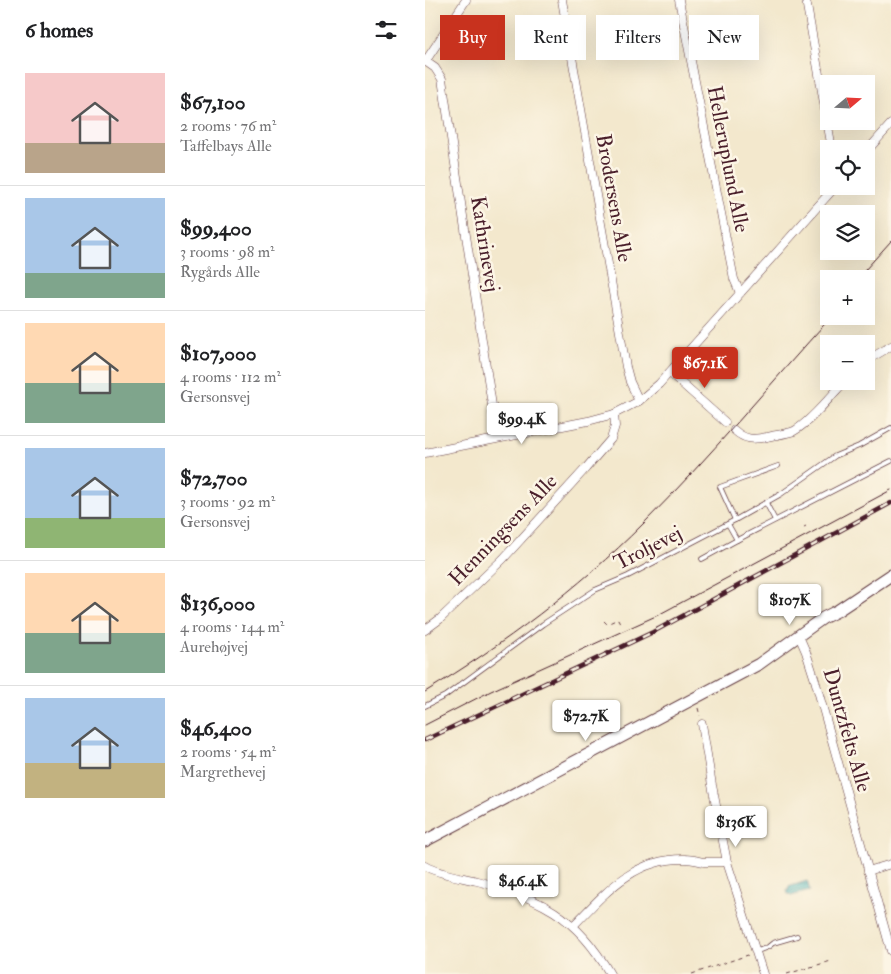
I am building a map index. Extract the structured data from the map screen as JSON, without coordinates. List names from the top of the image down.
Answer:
{
  "streets": {
    "street": [
      "Helleruplund Alle",
      "Brodersens Alle",
      "Kathrinevej",
      "Henningsens Alle",
      "Duntzfelts Alle"
    ],
    "lane": ["Troljevej"]
  },
  "north": "right",
  "page": {
    "heading": "6 homes",
    "chip": [
      "Buy",
      "Rent",
      "Filters",
      "New"
    ],
    "list": [
      {
        "name": "$67,100",
        "note": "2 rooms · 76 m² · Taffelbays Alle"
      },
      {
        "name": "$99,400",
        "note": "3 rooms · 98 m² · Rygårds Alle"
      },
      {
        "name": "$107,000",
        "note": "4 rooms · 112 m² · Gersonsvej"
      },
      {
        "name": "$72,700",
        "note": "3 rooms · 92 m² · Gersonsvej"
      },
      {
        "name": "$136,000",
        "note": "4 rooms · 144 m² · Aurehøjvej"
      },
      {
        "name": "$46,400",
        "note": "2 rooms · 54 m² · Margrethevej"
      }
    ],
    "map_buttons": ["+", "−"],
    "price": [
      "$67.1K",
      "$99.4K",
      "$107K",
      "$72.7K",
      "$136K",
      "$46.4K"
    ]
  }
}
